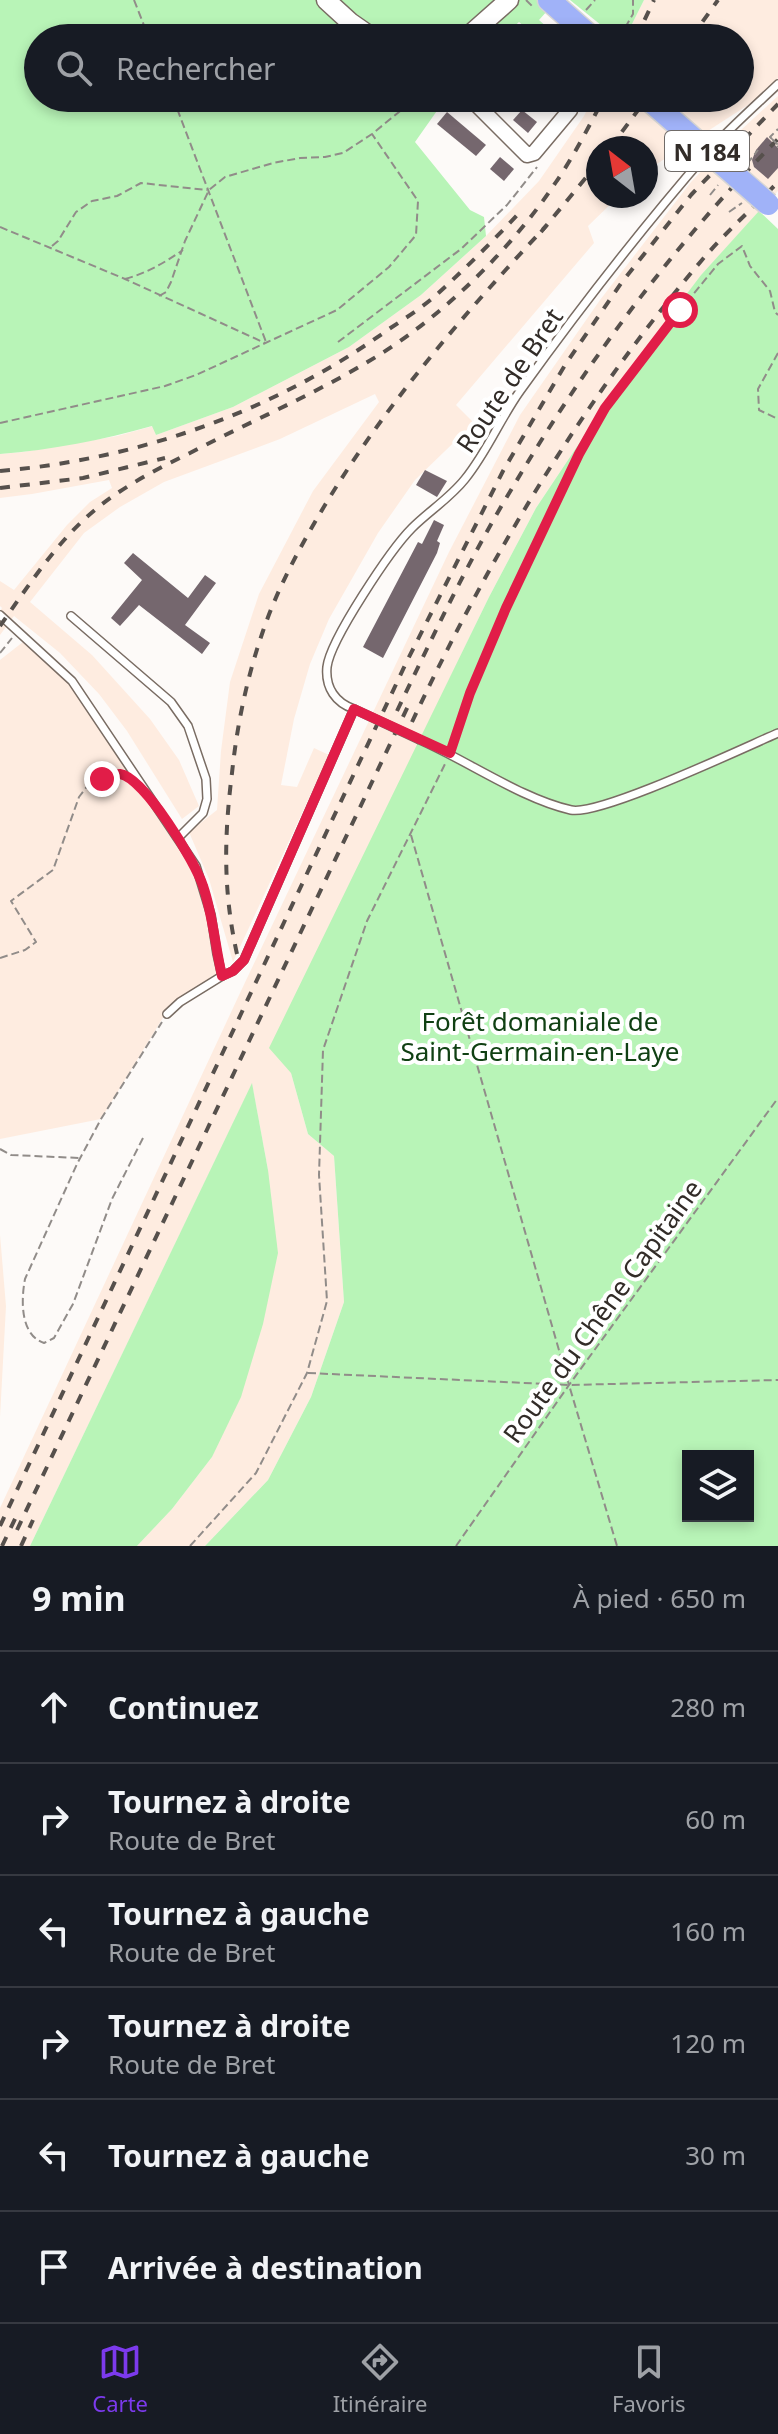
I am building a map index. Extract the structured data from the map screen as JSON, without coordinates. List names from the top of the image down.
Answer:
{
  "streets": {
    "main road": ["N 184"],
    "lane": ["Route de Bret"],
    "path": ["Route du Chêne Capitaine"]
  },
  "parks": ["Forêt domaniale de Saint-Germain-en-Laye"],
  "north": "top left",
  "page": {
    "search": "Rechercher",
    "heading": ["9 min", "À pied · 650 m"],
    "list": [
      ["Continuez", "280 m"],
      ["Tournez à droite", "Route de Bret", "60 m"],
      ["Tournez à gauche", "Route de Bret", "160 m"],
      ["Tournez à droite", "Route de Bret", "120 m"],
      ["Tournez à gauche", "30 m"],
      "Arrivée à destination"
    ],
    "nav": ["Carte", "Itinéraire", "Favoris"]
  }
}
